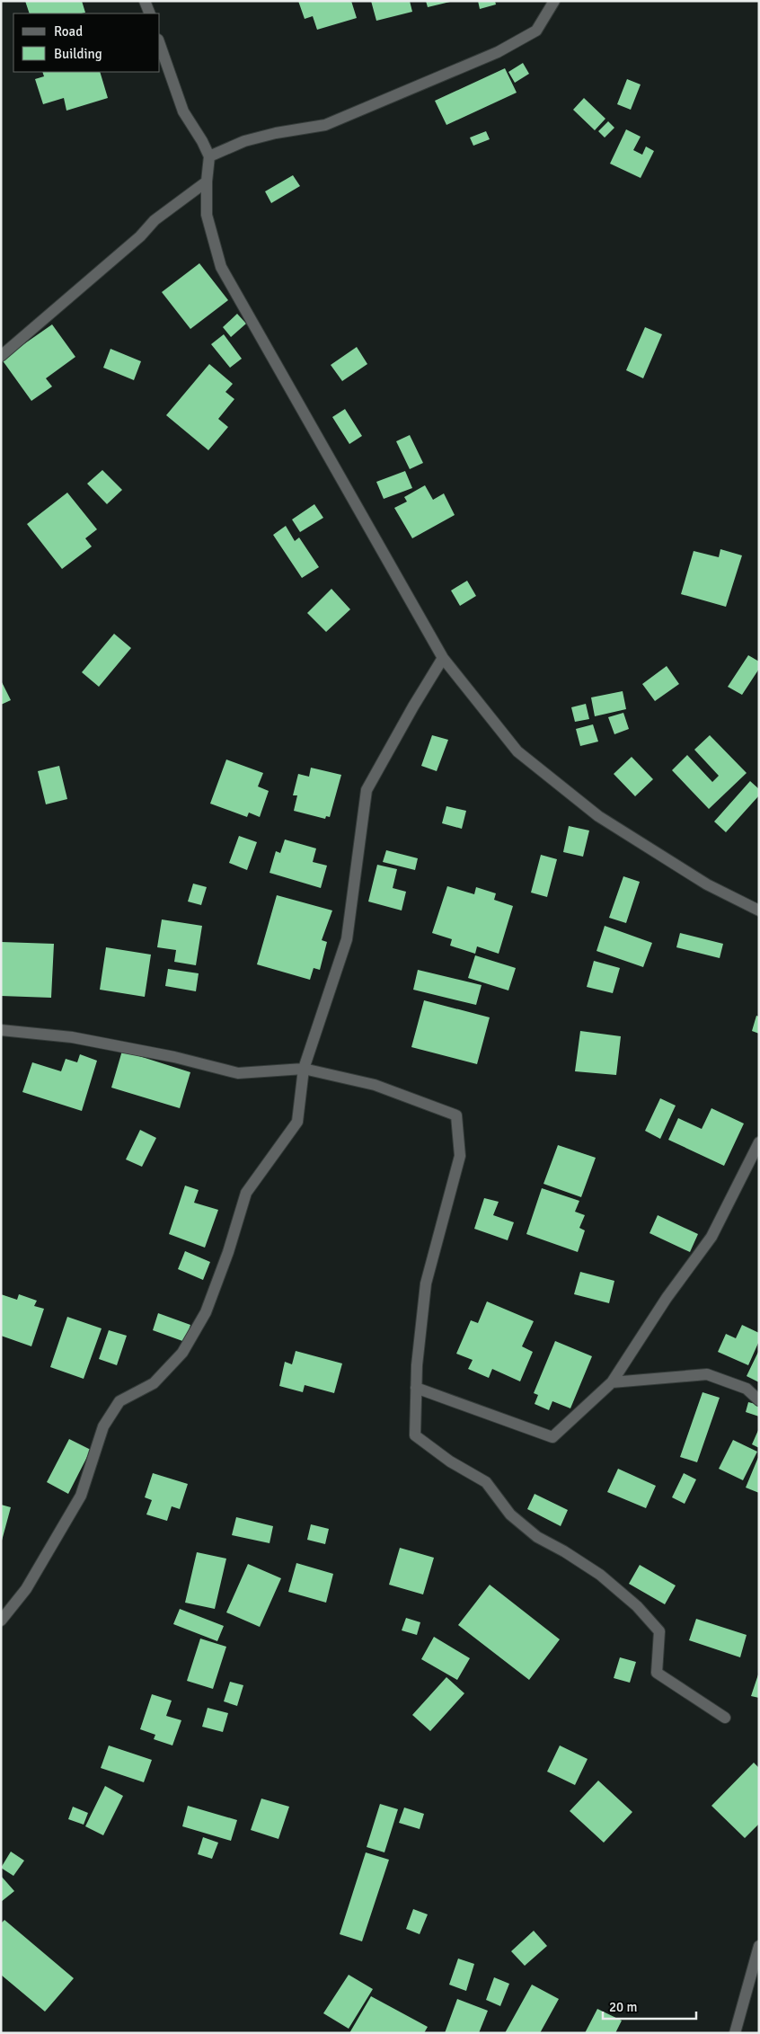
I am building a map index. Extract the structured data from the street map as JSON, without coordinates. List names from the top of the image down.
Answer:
{
  "legend": ["Road", "Building"],
  "scale_bar": "20 m"
}
